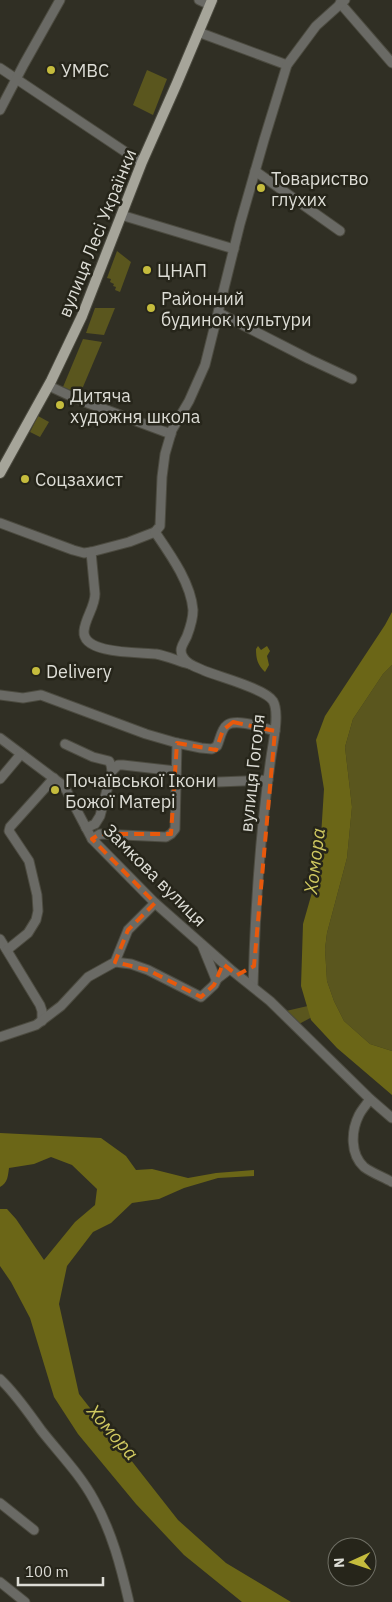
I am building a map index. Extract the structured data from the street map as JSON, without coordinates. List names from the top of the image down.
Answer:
{
  "streets": {
    "main road": ["вулиця Лесі Українки"],
    "street": ["вулиця Гоголя", "Замкова вулиця"]
  },
  "crossings": [
    ["вулиця Гоголя", "Замкова вулиця"]
  ],
  "water": ["Хомора"],
  "places": [
    "УМВС",
    "Товариство глухих",
    "ЦНАП",
    "Районний будинок культури",
    "Дитяча художня школа",
    "Соцзахист",
    "Delivery",
    "Почаївської Ікони Божої Матері"
  ],
  "scale_bar": "100 m",
  "north": "left"
}
